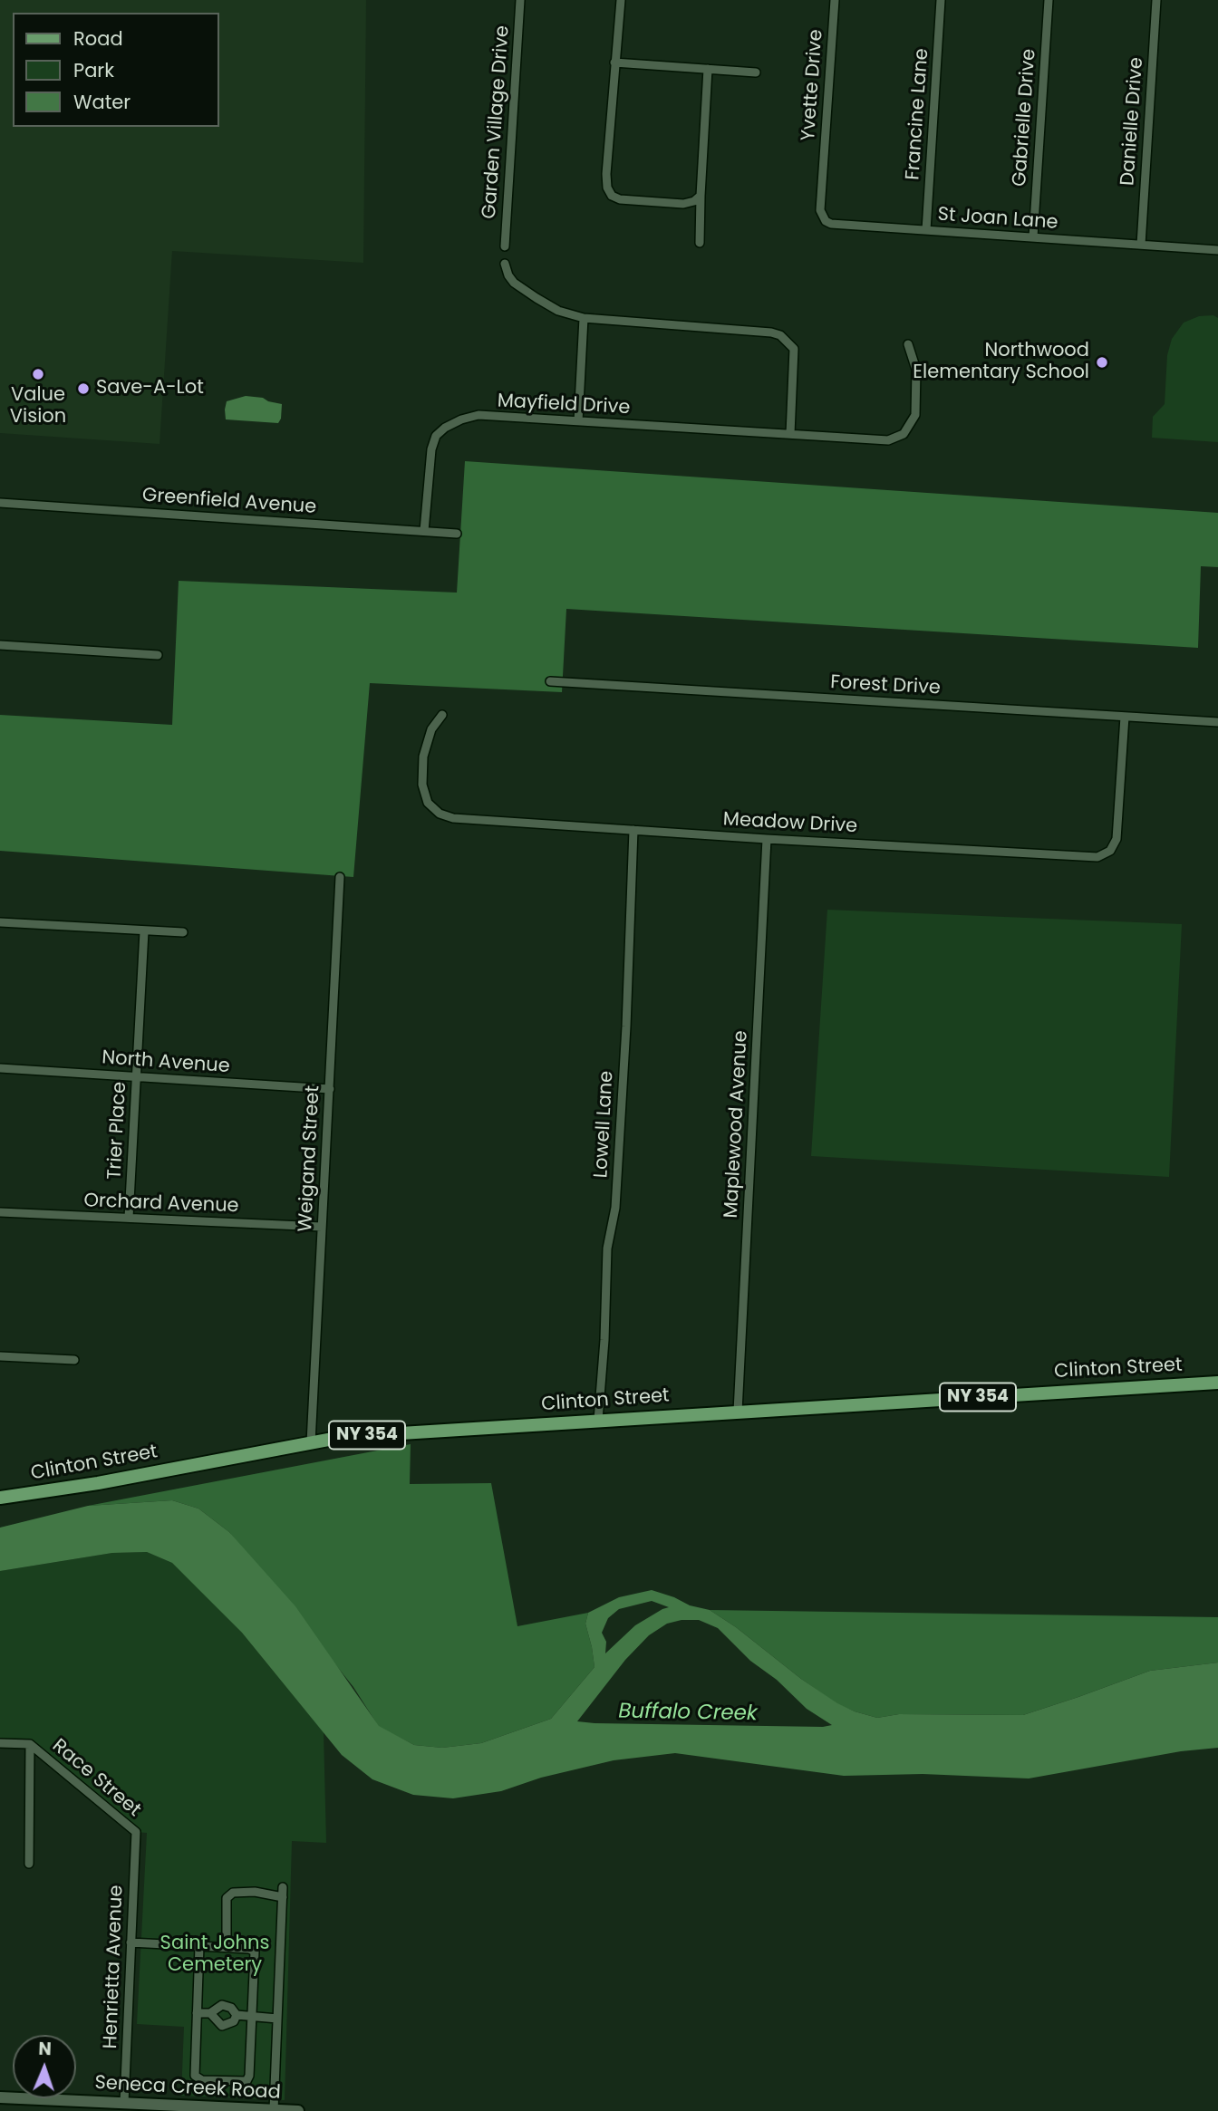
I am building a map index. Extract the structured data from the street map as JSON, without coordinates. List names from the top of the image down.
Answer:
{
  "streets": {
    "main road": ["Clinton Street", "NY 354"],
    "street": [
      "Yvette Drive",
      "Francine Lane",
      "Gabrielle Drive",
      "Danielle Drive",
      "Garden Village Drive",
      "St Joan Lane",
      "Mayfield Drive",
      "Greenfield Avenue",
      "Forest Drive",
      "Meadow Drive",
      "North Avenue",
      "Lowell Lane",
      "Maplewood Avenue",
      "Trier Place",
      "Weigand Street",
      "Orchard Avenue",
      "Race Street",
      "Henrietta Avenue",
      "Seneca Creek Road"
    ]
  },
  "crossings": [
    ["Yvette Drive", "St Joan Lane"],
    ["Francine Lane", "St Joan Lane"],
    ["Gabrielle Drive", "St Joan Lane"],
    ["Danielle Drive", "St Joan Lane"],
    ["Mayfield Drive", "Greenfield Avenue"],
    ["Forest Drive", "Meadow Drive"],
    ["Meadow Drive", "Lowell Lane"],
    ["Meadow Drive", "Maplewood Avenue"],
    ["North Avenue", "Trier Place"],
    ["North Avenue", "Weigand Street"],
    ["Lowell Lane", "Clinton Street"],
    ["Maplewood Avenue", "Clinton Street"],
    ["Trier Place", "Orchard Avenue"],
    ["Weigand Street", "Orchard Avenue"],
    ["Weigand Street", "Clinton Street"],
    ["Race Street", "Henrietta Avenue"],
    ["Henrietta Avenue", "Seneca Creek Road"]
  ],
  "water": ["Buffalo Creek"],
  "parks": ["Saint Johns Cemetery"],
  "places": ["Northwood Elementary School", "Value Vision", "Save-A-Lot"],
  "legend": ["Road", "Park", "Water"],
  "north": "top"
}
